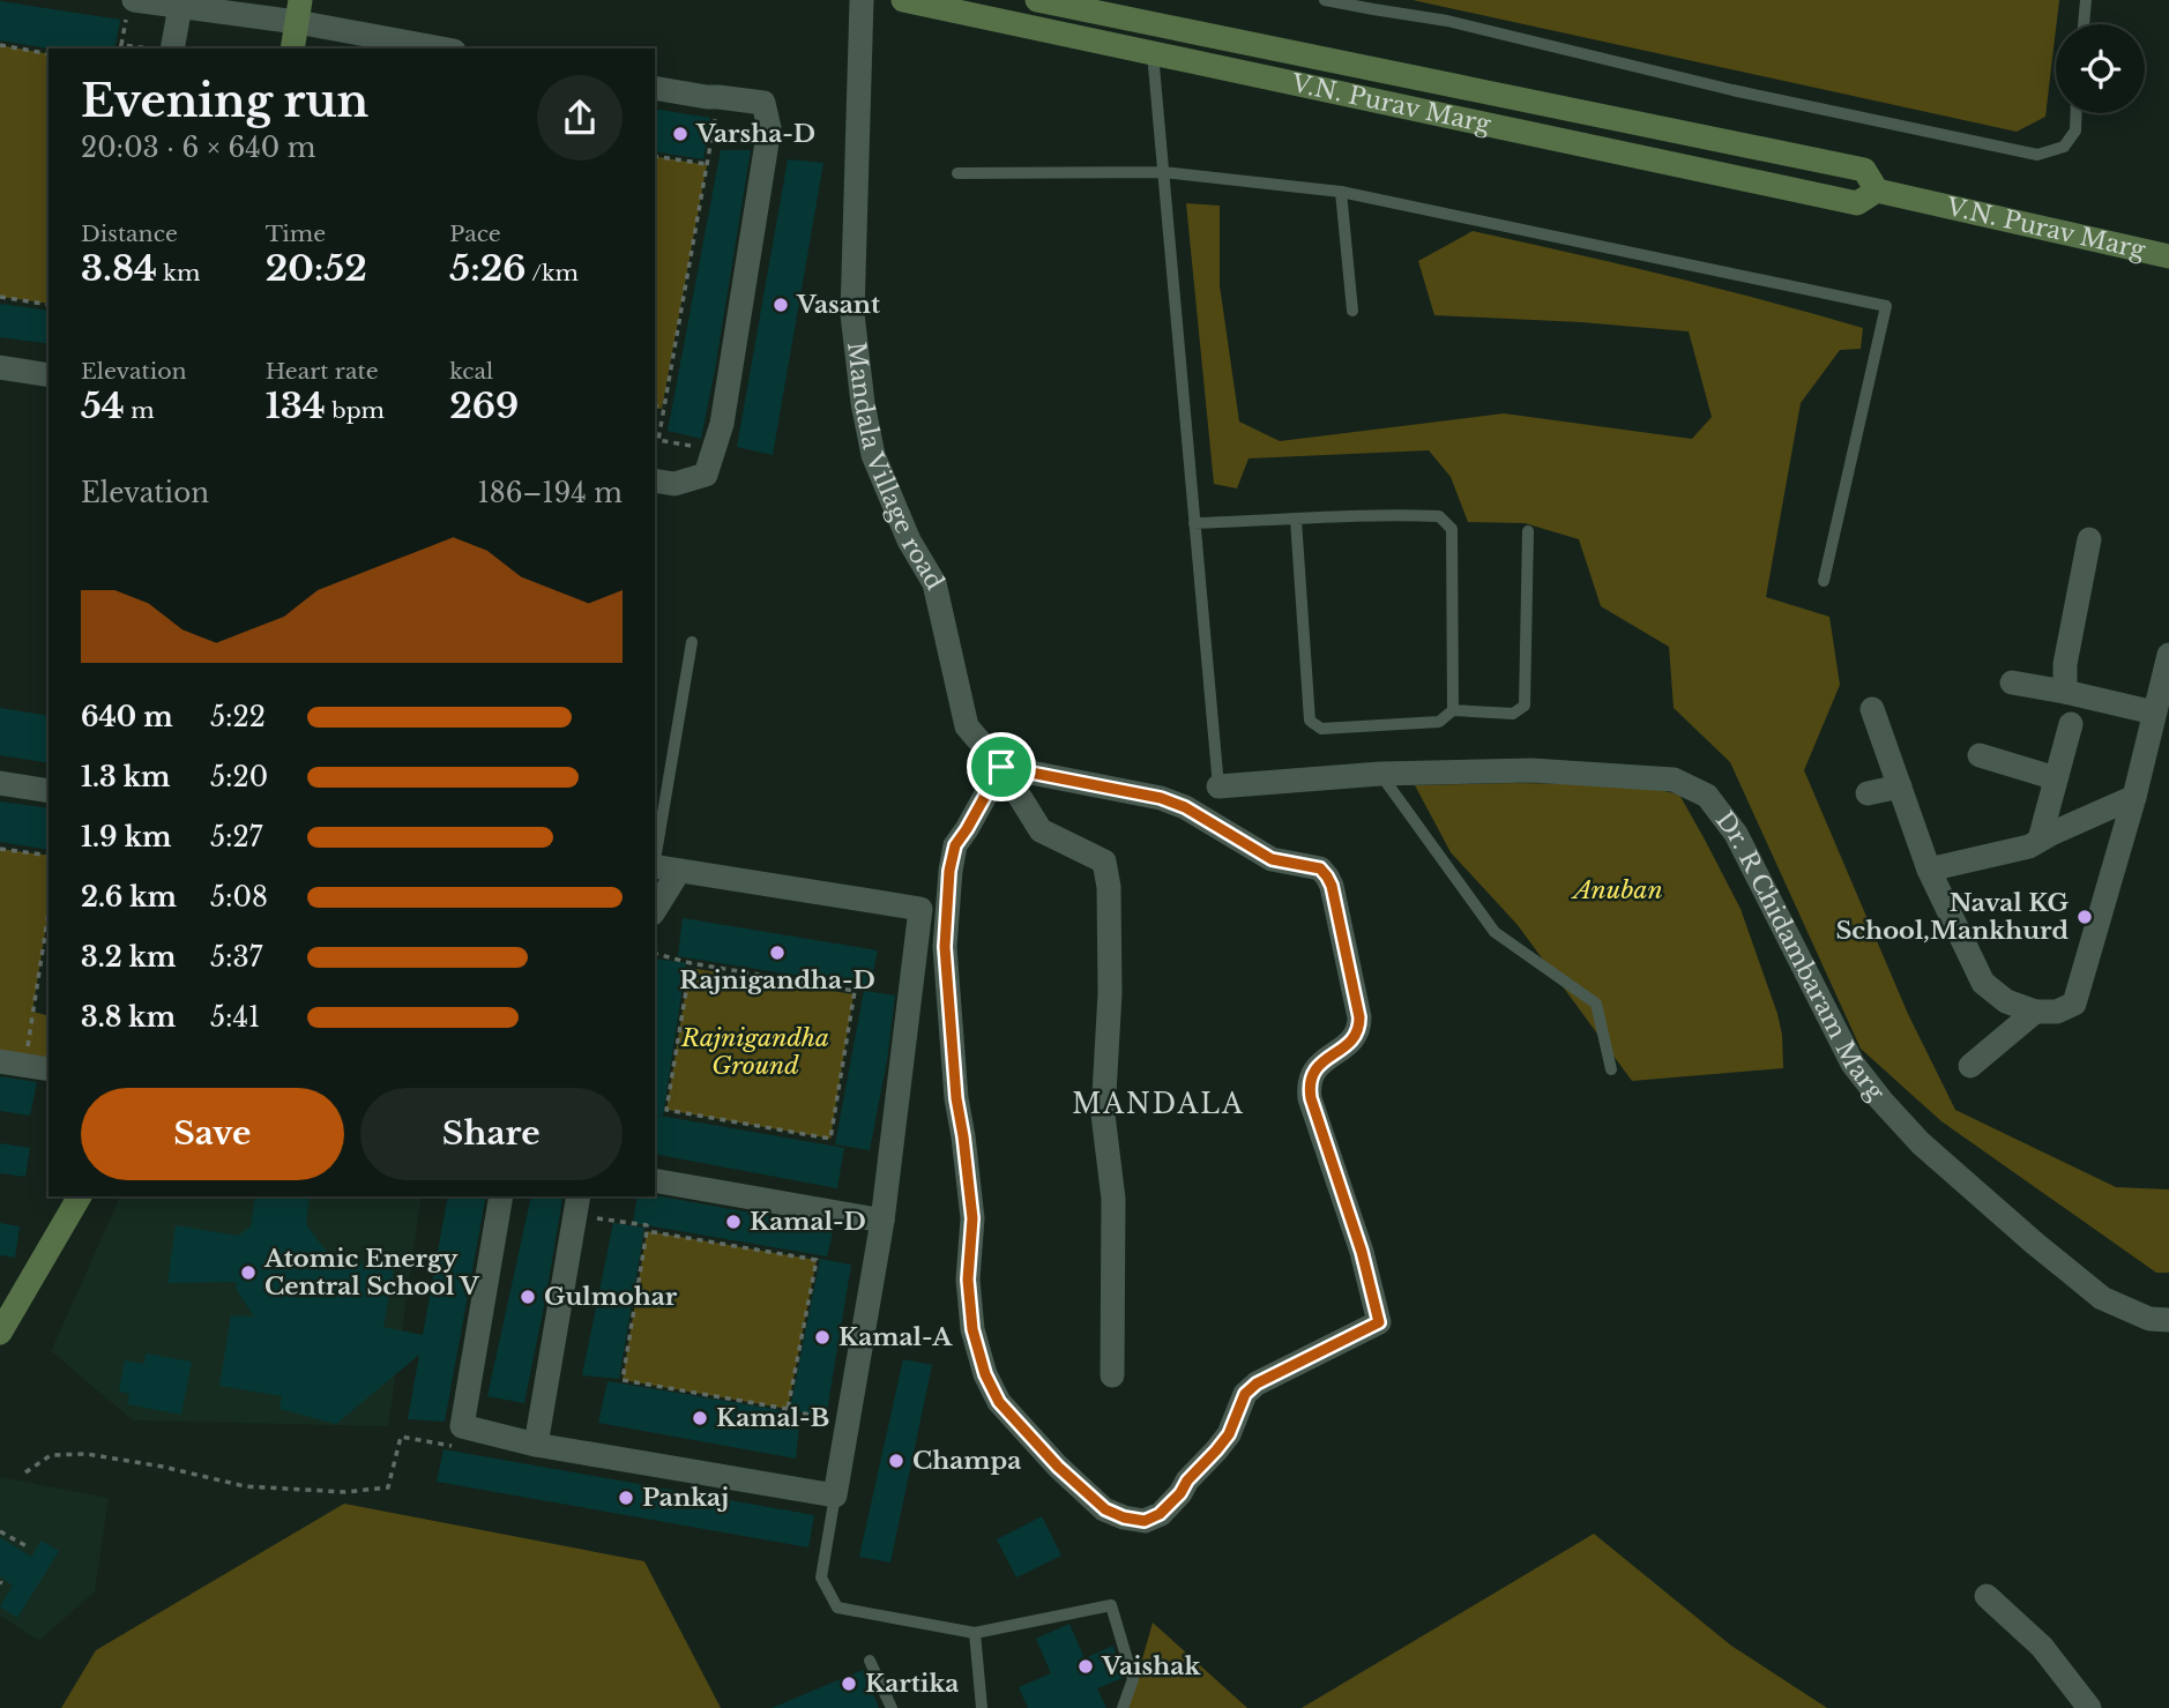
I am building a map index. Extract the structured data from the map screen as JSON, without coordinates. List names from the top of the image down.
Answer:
{
  "streets": {
    "street": ["V.N. Purav Marg", "Mandala Village road", "Dr. R Chidambaram Marg"]
  },
  "districts": ["MANDALA"],
  "parks": ["Anuban", "Rajnigandha Ground"],
  "places": [
    "Varsha-D",
    "Vasant",
    "Naval KG School,Mankhurd",
    "Rajnigandha-D",
    "Kamal-D",
    "Atomic Energy Central School V",
    "Gulmohar",
    "Kamal-A",
    "Kamal-B",
    "Champa",
    "Pankaj",
    "Vaishak",
    "Kartika"
  ],
  "page": {
    "heading": ["Evening run", "20:03 · 6 × 640 m"],
    "stats": [
      ["Distance", "3.84 km"],
      ["Time", "20:52"],
      ["Pace", "5:26 /km"],
      ["Elevation", "54 m"],
      ["Heart rate", "134 bpm"],
      ["kcal", "269"]
    ],
    "chart": ["Elevation", "186–194 m"],
    "list": [
      {
        "name": "640 m",
        "note": "5:22"
      },
      {
        "name": "1.3 km",
        "note": "5:20"
      },
      {
        "name": "1.9 km",
        "note": "5:27"
      },
      {
        "name": "2.6 km",
        "note": "5:08"
      },
      {
        "name": "3.2 km",
        "note": "5:37"
      },
      {
        "name": "3.8 km",
        "note": "5:41"
      }
    ],
    "buttons": ["Save", "Share"]
  }
}
